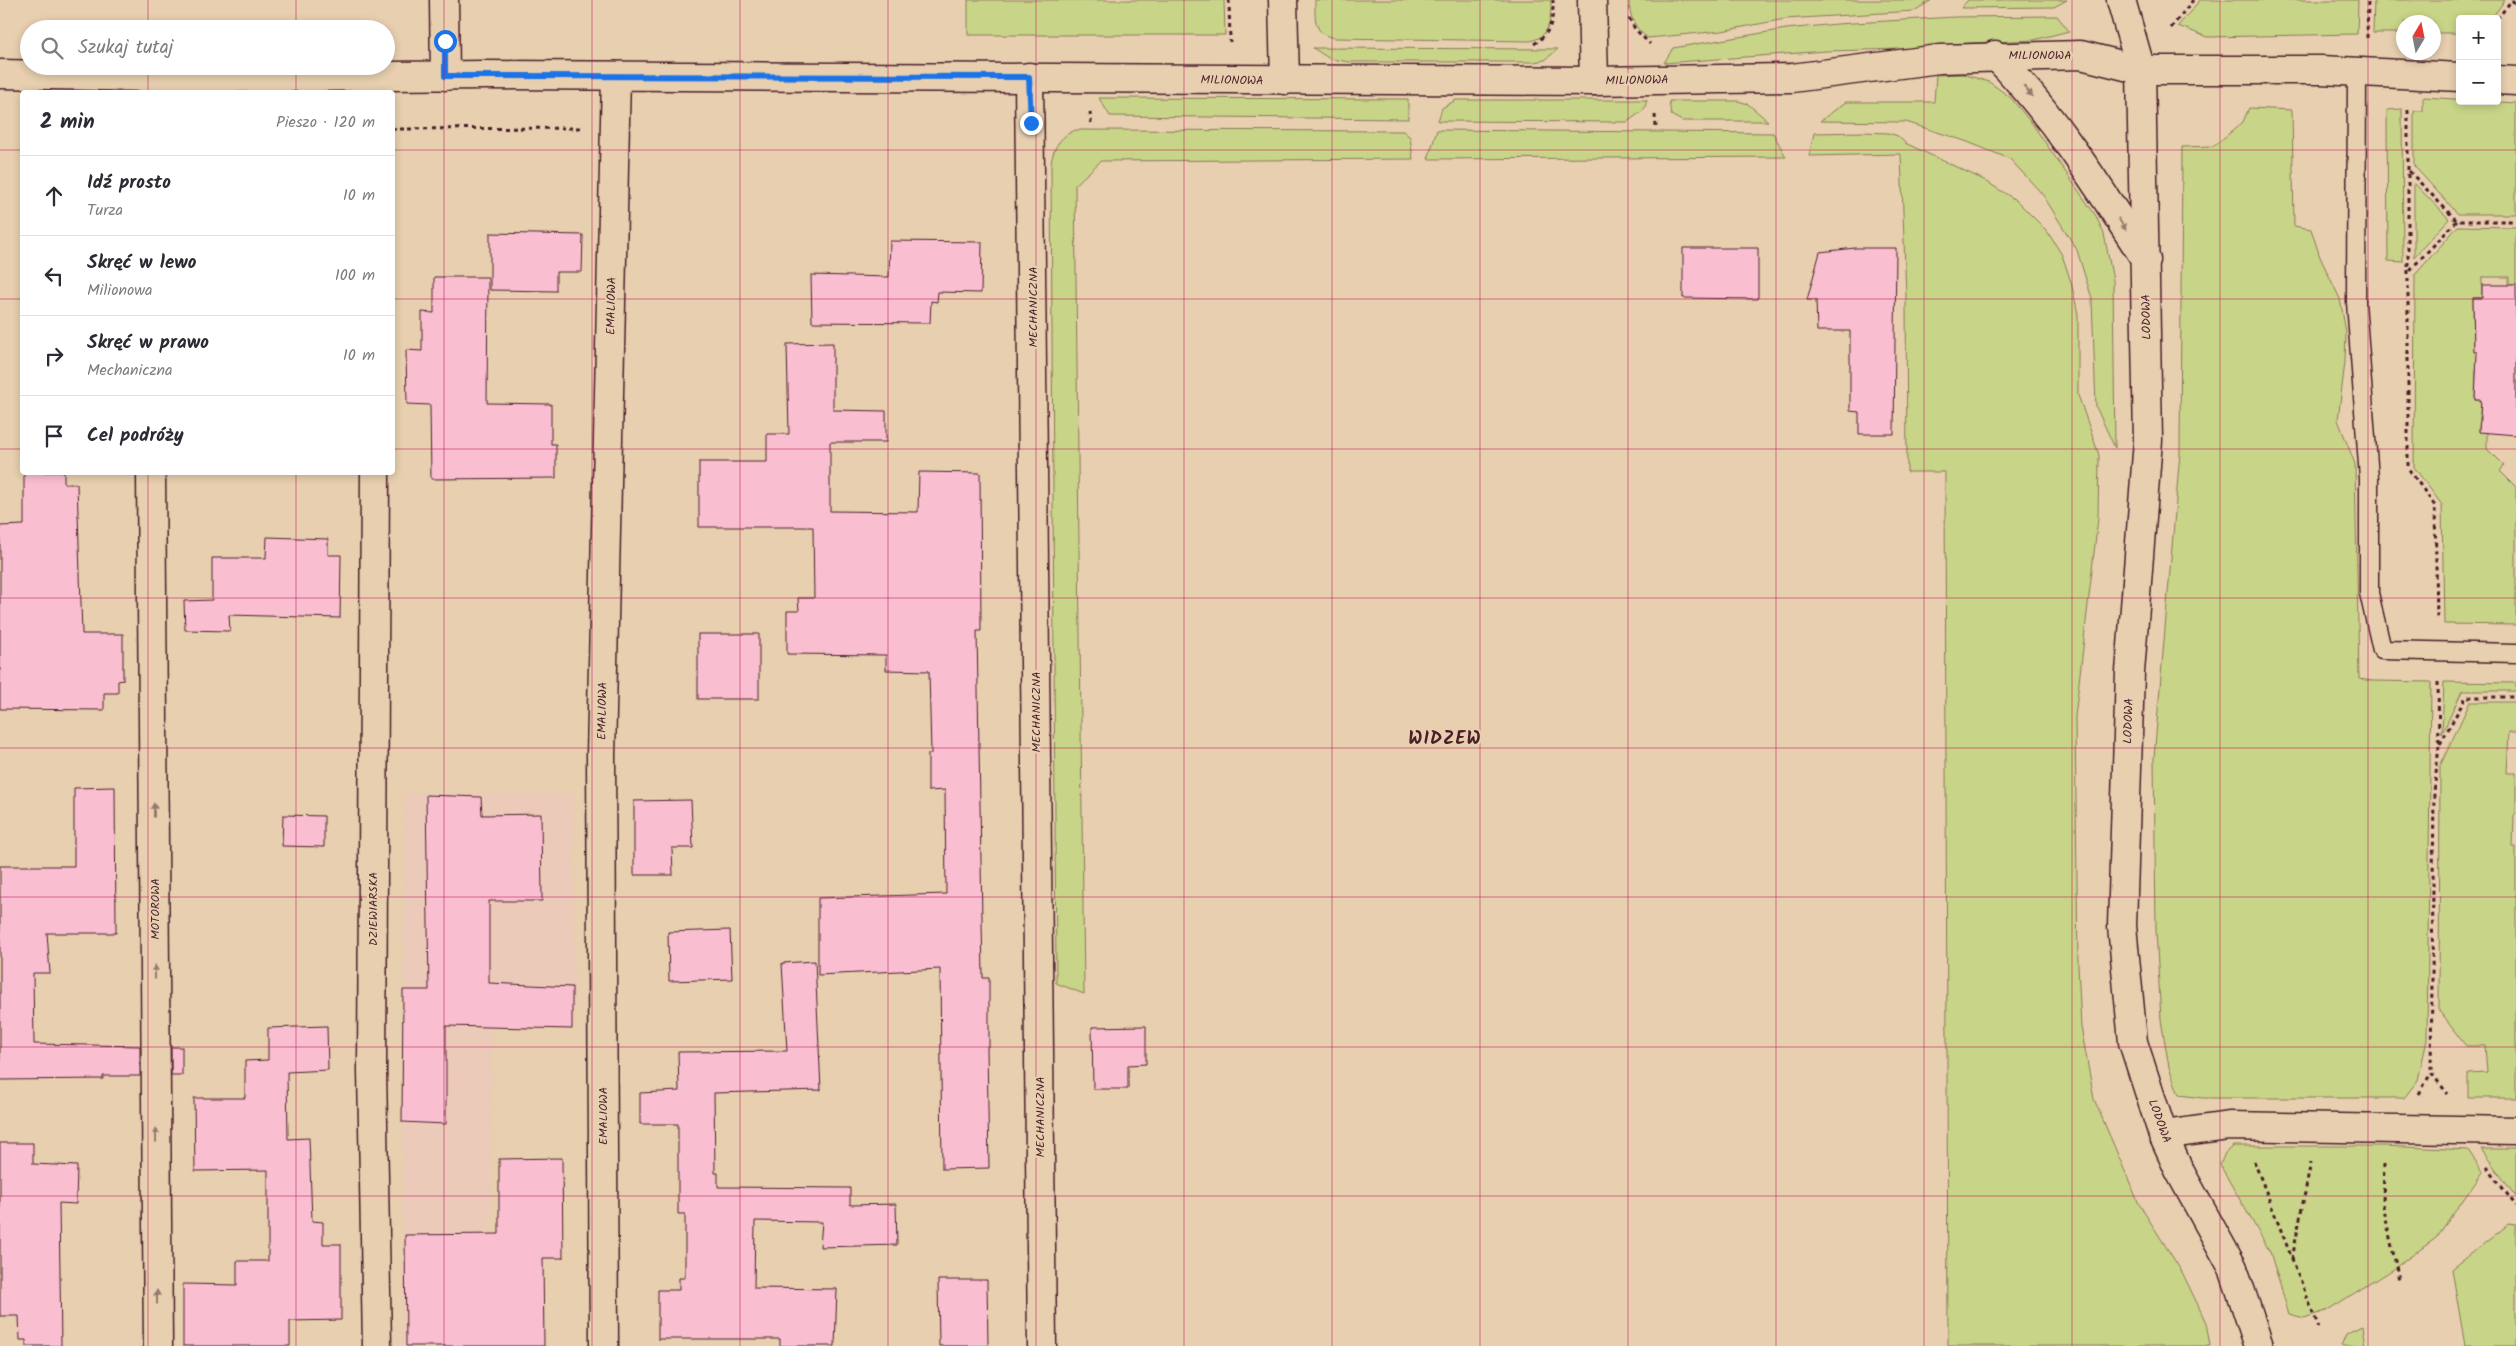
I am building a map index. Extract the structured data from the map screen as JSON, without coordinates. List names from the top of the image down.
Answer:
{
  "streets": {
    "street": [
      "MILIONOWA",
      "EMALIOWA",
      "MECHANICZNA",
      "LODOWA",
      "MOTOROWA",
      "DZIEWIARSKA"
    ]
  },
  "crossings": [
    ["MILIONOWA", "EMALIOWA"],
    ["MILIONOWA", "MECHANICZNA"],
    ["MILIONOWA", "LODOWA"]
  ],
  "one_way": ["MOTOROWA"],
  "districts": ["WIDZEW"],
  "north": "top",
  "page": {
    "map_buttons": ["+", "−"],
    "search": "Szukaj tutaj",
    "heading": ["2 min", "Pieszo · 120 m"],
    "list": [
      ["Idź prosto", "Turza", "10 m"],
      ["Skręć w lewo", "Milionowa", "100 m"],
      ["Skręć w prawo", "Mechaniczna", "10 m"],
      "Cel podróży"
    ]
  }
}
